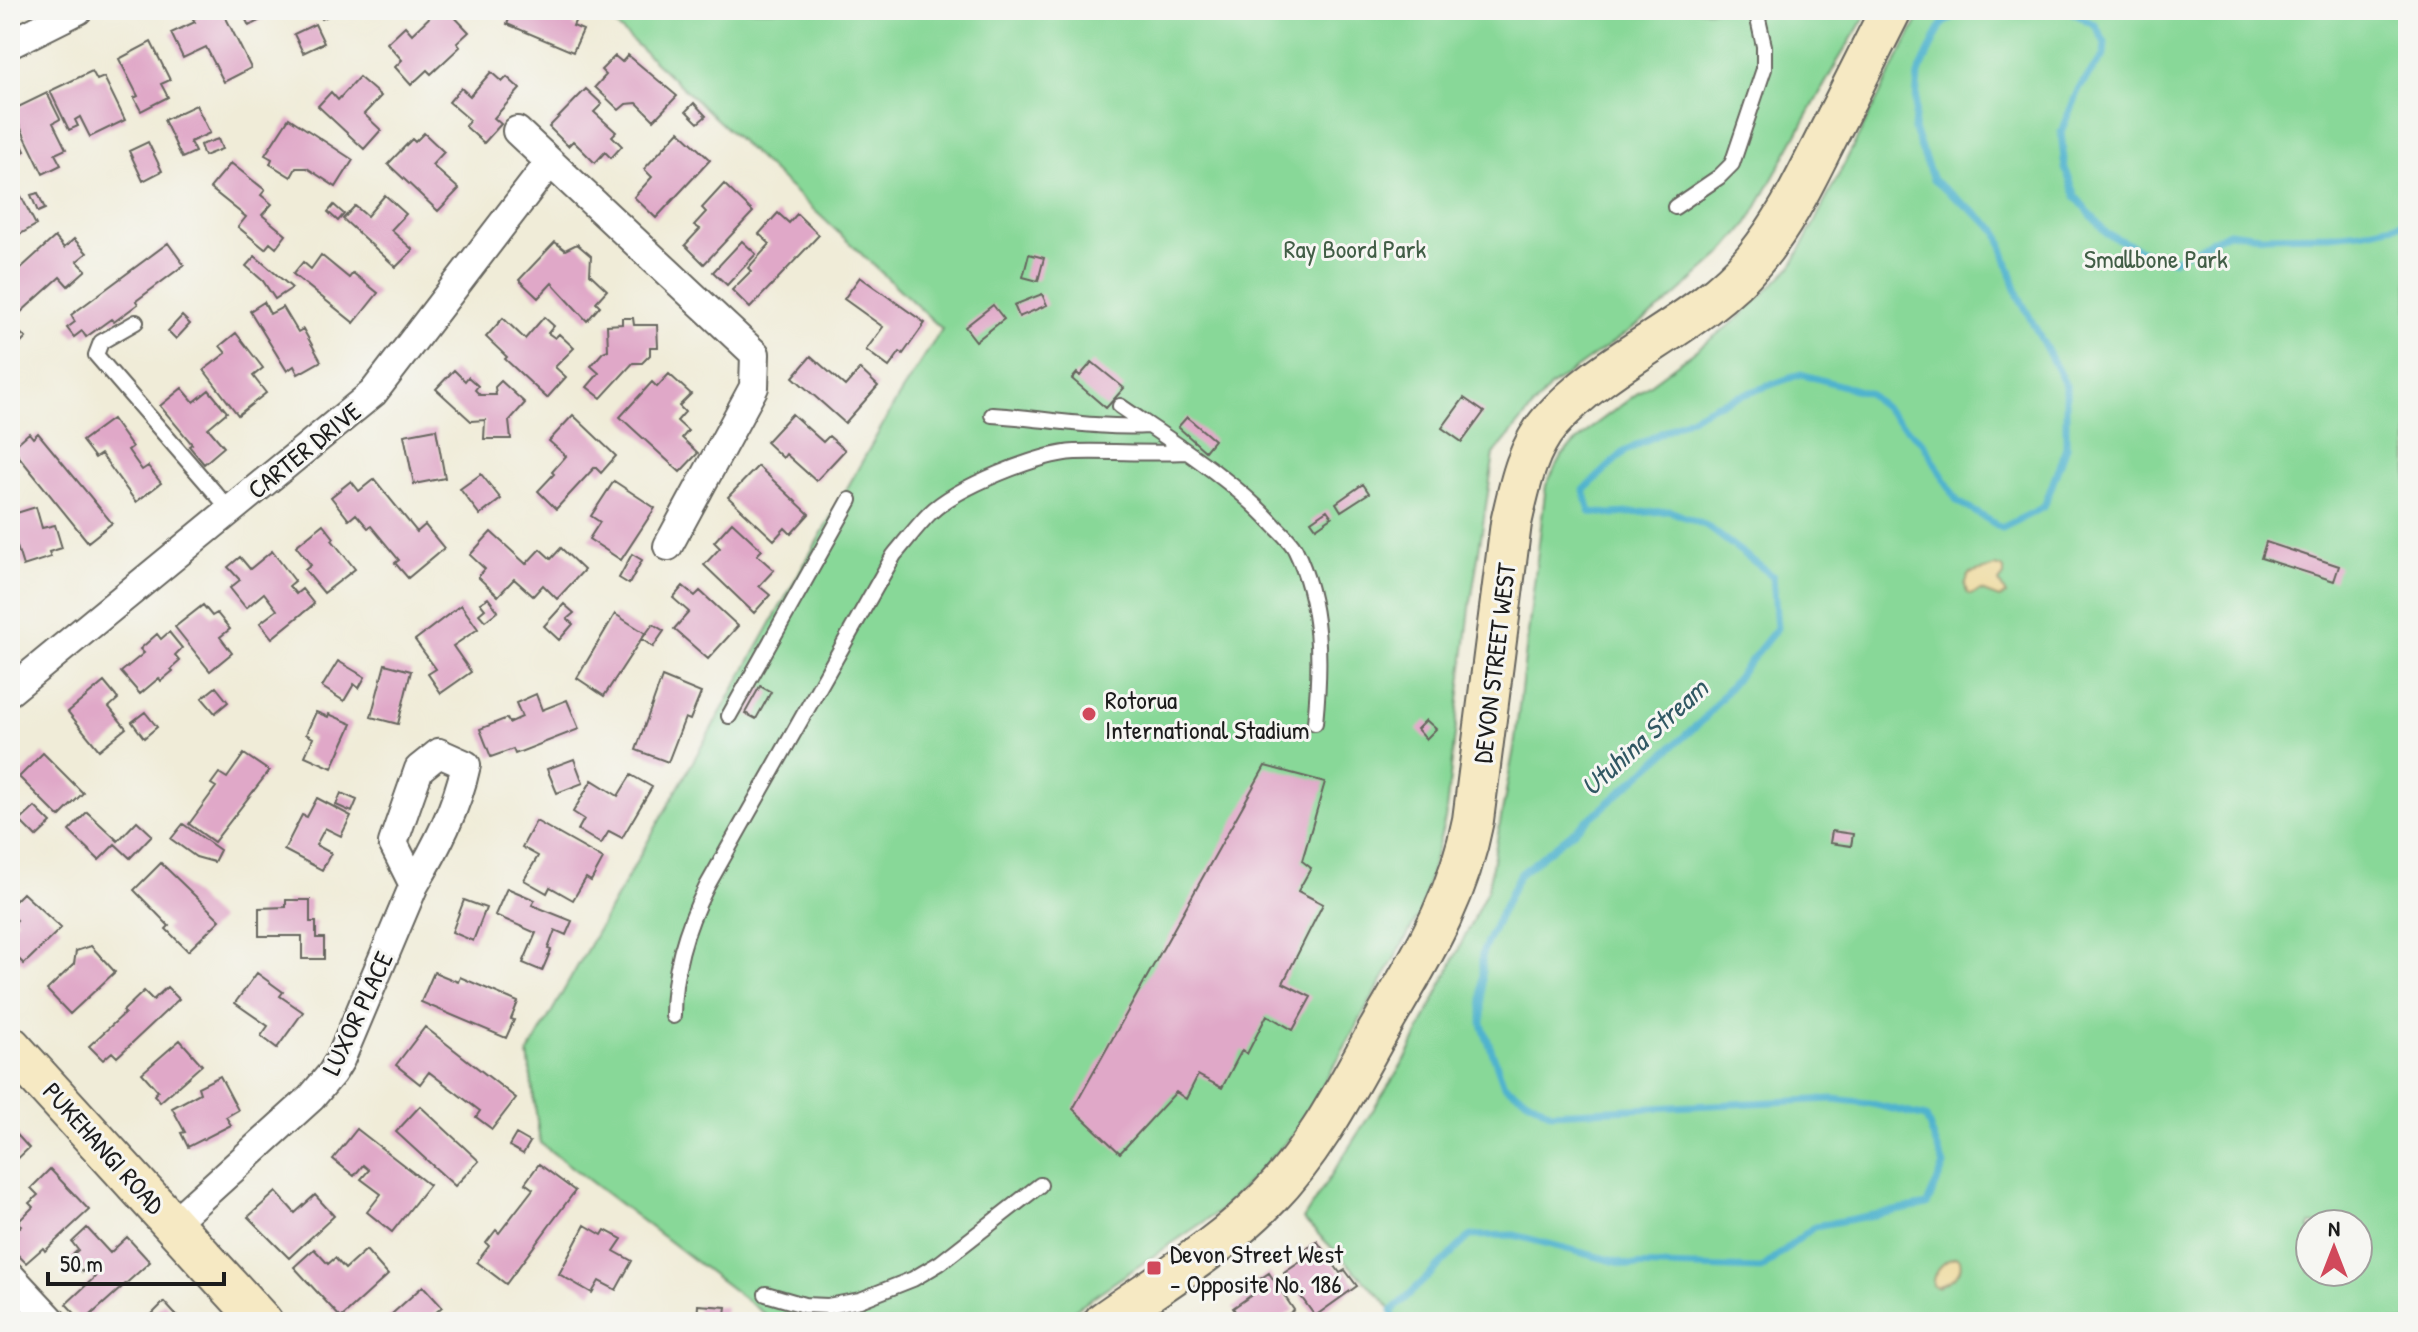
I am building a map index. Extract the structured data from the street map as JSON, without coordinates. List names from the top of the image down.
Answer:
{
  "streets": {
    "main road": ["DEVON STREET WEST", "PUKEHANGI ROAD"],
    "street": ["CARTER DRIVE", "LUXOR PLACE"]
  },
  "crossings": [
    ["LUXOR PLACE", "PUKEHANGI ROAD"]
  ],
  "water": ["Utuhina Stream"],
  "parks": ["Ray Boord Park", "Smallbone Park"],
  "places": {
    "other": ["Rotorua International Stadium"],
    "transit": ["Devon Street West - Opposite No. 186"]
  },
  "scale_bar": "50 m",
  "north": "top"
}
